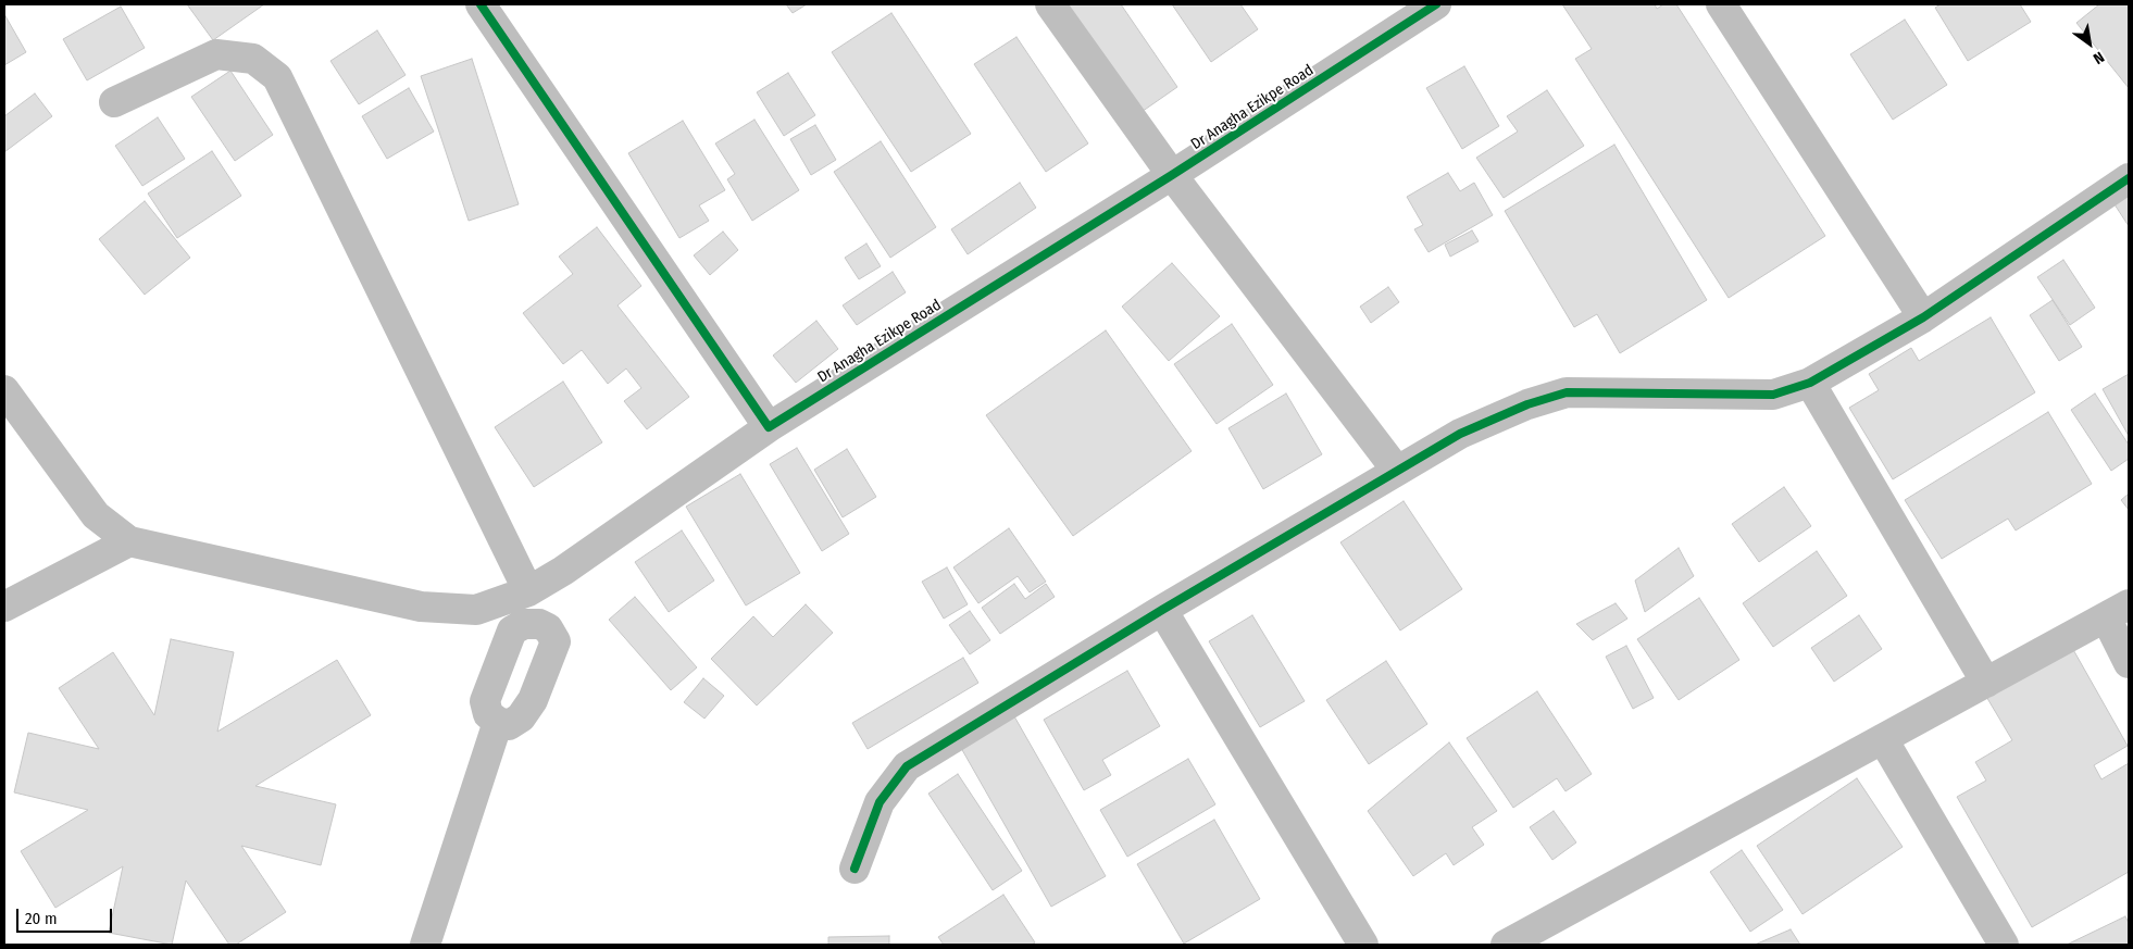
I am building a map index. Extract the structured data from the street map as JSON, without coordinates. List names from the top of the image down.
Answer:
{
  "streets": {
    "street": ["Dr Anagha Ezikpe Road"]
  },
  "scale_bar": "20 m",
  "north": "bottom right"
}
